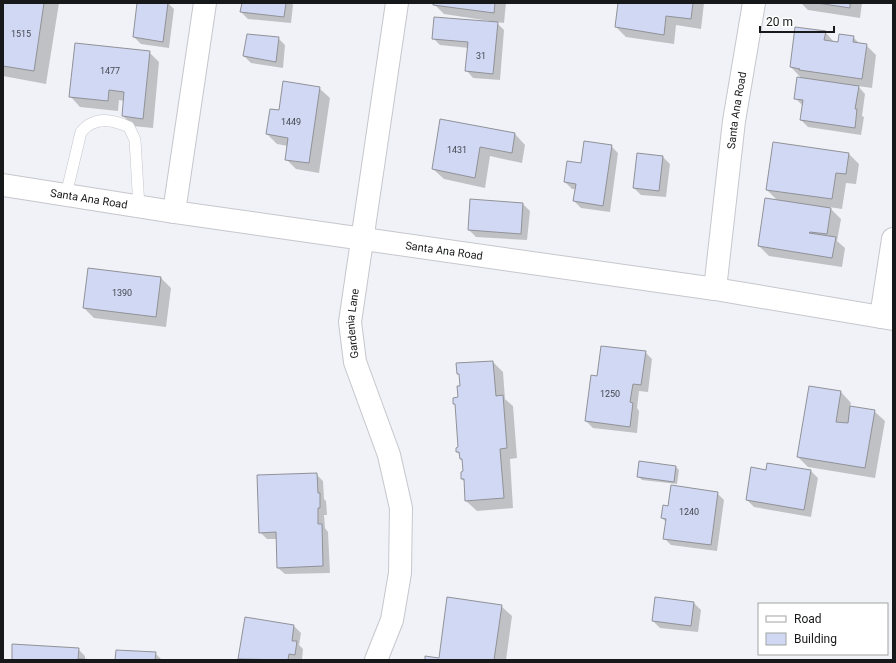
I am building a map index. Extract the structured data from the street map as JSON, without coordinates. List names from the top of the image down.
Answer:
{
  "streets": {
    "street": ["Santa Ana Road", "Gardenia Lane"]
  },
  "crossings": [
    ["Santa Ana Road", "Gardenia Lane"]
  ],
  "house_numbers": [
    "1515",
    "31",
    "1477",
    "1449",
    "1431",
    "1390",
    "1250",
    "1240"
  ],
  "legend": ["Road", "Building"],
  "scale_bar": "20 m"
}
